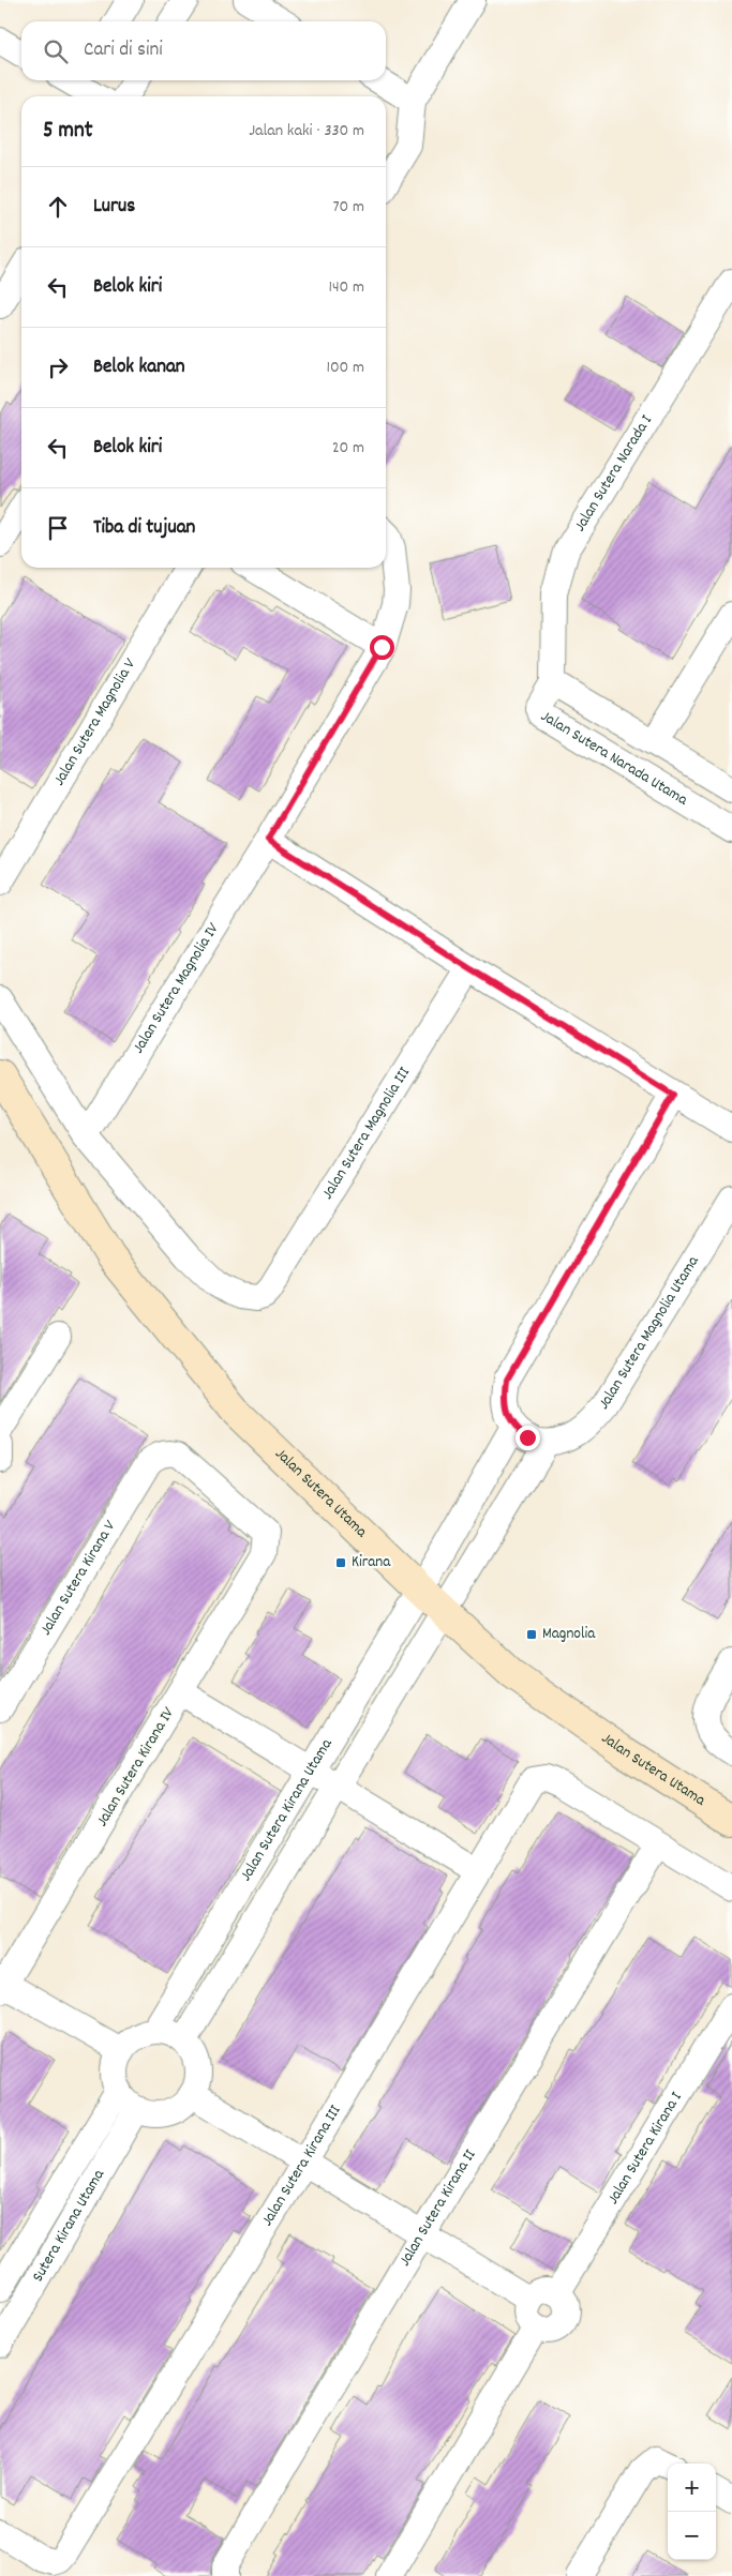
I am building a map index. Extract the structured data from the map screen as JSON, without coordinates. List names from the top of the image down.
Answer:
{
  "streets": {
    "street": [
      "Jalan Sutera Narada I",
      "Jalan Sutera Magnolia V",
      "Jalan Sutera Narada Utama",
      "Jalan Sutera Magnolia IV",
      "Jalan Sutera Magnolia III",
      "Jalan Sutera Magnolia Utama",
      "Jalan Sutera Utama",
      "Jalan Sutera Kirana V",
      "Jalan Sutera Kirana IV",
      "Jalan Sutera Kirana Utama",
      "Jalan Sutera Kirana I",
      "Jalan Sutera Kirana III",
      "Jalan Sutera Kirana II",
      "Sutera Kirana Utama"
    ]
  },
  "crossings": [
    ["Jalan Sutera Narada I", "Jalan Sutera Narada Utama"],
    ["Jalan Sutera Magnolia IV", "Jalan Sutera Magnolia III"],
    ["Jalan Sutera Utama", "Jalan Sutera Kirana Utama"],
    ["Jalan Sutera Kirana V", "Jalan Sutera Kirana IV"],
    ["Jalan Sutera Kirana Utama", "Sutera Kirana Utama"],
    ["Jalan Sutera Kirana III", "Jalan Sutera Kirana II"]
  ],
  "places": {
    "transit": ["Kirana", "Magnolia"]
  },
  "page": {
    "search": "Cari di sini",
    "heading": ["5 mnt", "Jalan kaki · 330 m"],
    "list": [
      ["Lurus", "70 m"],
      ["Belok kiri", "140 m"],
      ["Belok kanan", "100 m"],
      ["Belok kiri", "20 m"],
      "Tiba di tujuan"
    ],
    "map_buttons": ["+", "−"]
  }
}
